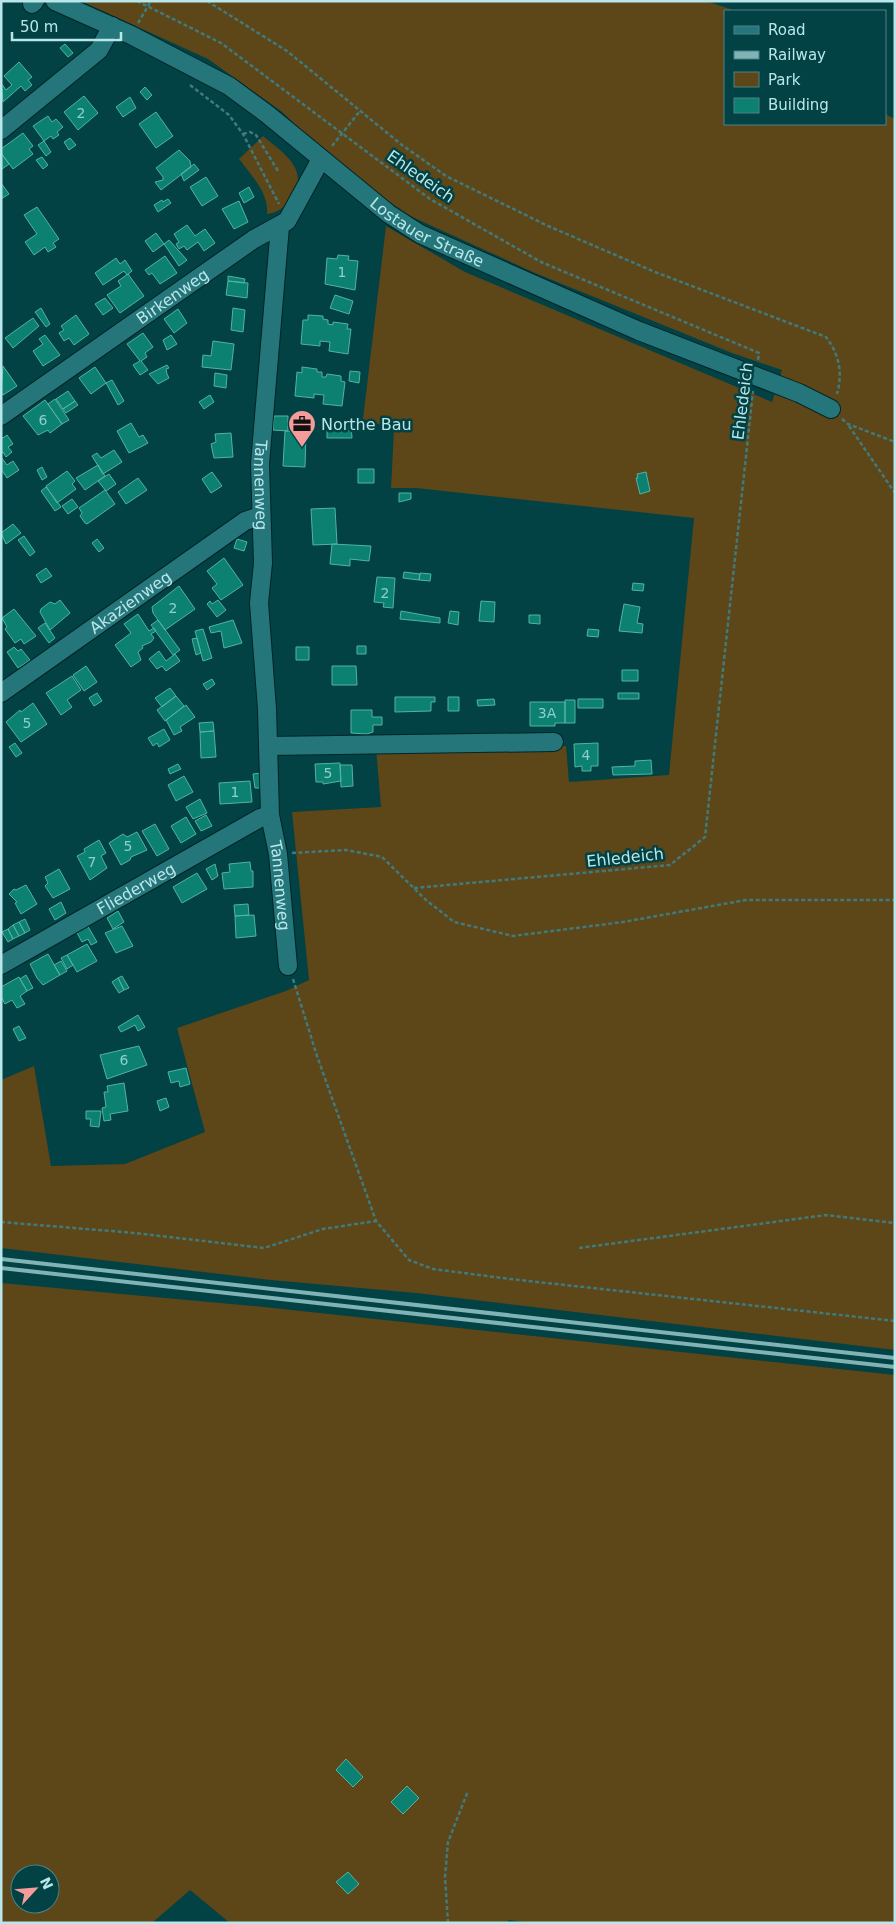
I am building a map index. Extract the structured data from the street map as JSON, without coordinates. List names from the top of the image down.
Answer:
{
  "streets": {
    "street": [
      "Lostauer Straße",
      "Birkenweg",
      "Tannenweg",
      "Akazienweg",
      "Fliederweg"
    ],
    "path": ["Ehledeich"]
  },
  "crossings": [
    ["Ehledeich", "Lostauer Straße"],
    ["Birkenweg", "Tannenweg"],
    ["Tannenweg", "Akazienweg"],
    ["Tannenweg", "Fliederweg"]
  ],
  "places": {
    "office": ["Northe Bau"]
  },
  "house_numbers": [
    "2",
    "1",
    "6",
    "2",
    "2",
    "3A",
    "5",
    "4",
    "5",
    "1",
    "5",
    "7",
    "6"
  ],
  "legend": [
    "Road",
    "Railway",
    "Park",
    "Building"
  ],
  "scale_bar": "50 m",
  "north": "top right"
}
